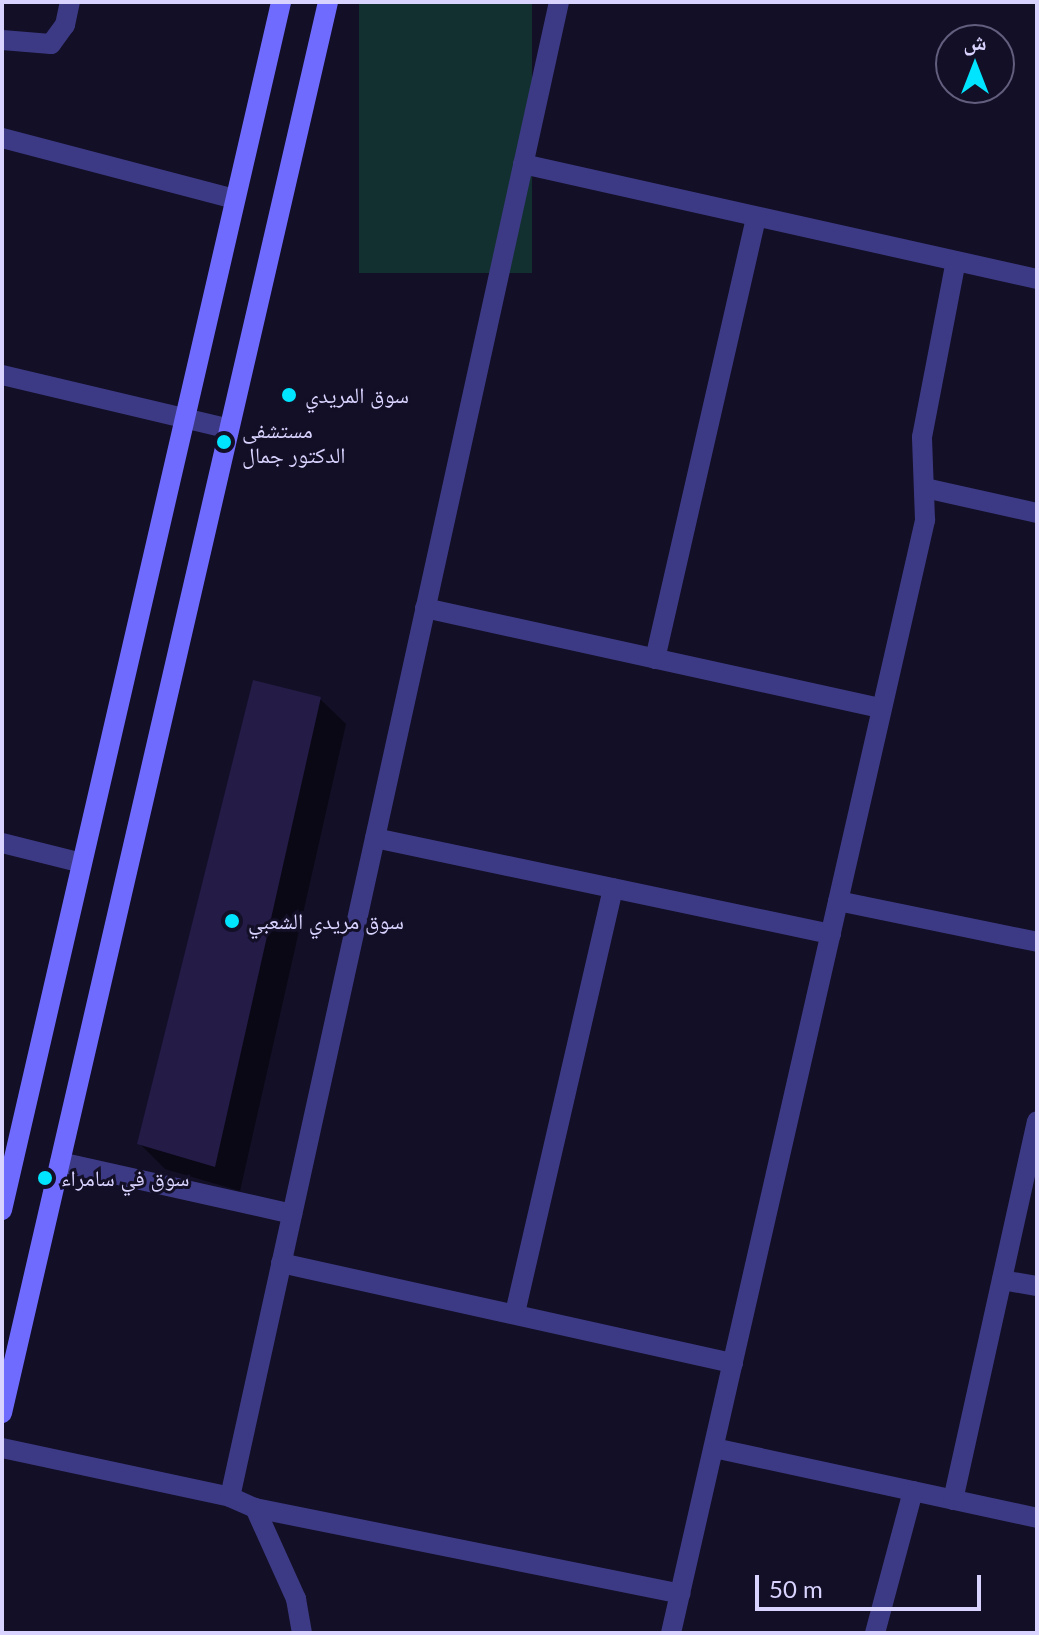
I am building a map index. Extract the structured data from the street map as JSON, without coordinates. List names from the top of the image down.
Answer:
{
  "places": [
    "سوق المريدي",
    "مستشفى الدكتور جمال",
    "سوق مريدي الشعبي",
    "سوق في سامراء"
  ],
  "scale_bar": "50 m",
  "north": "top"
}
